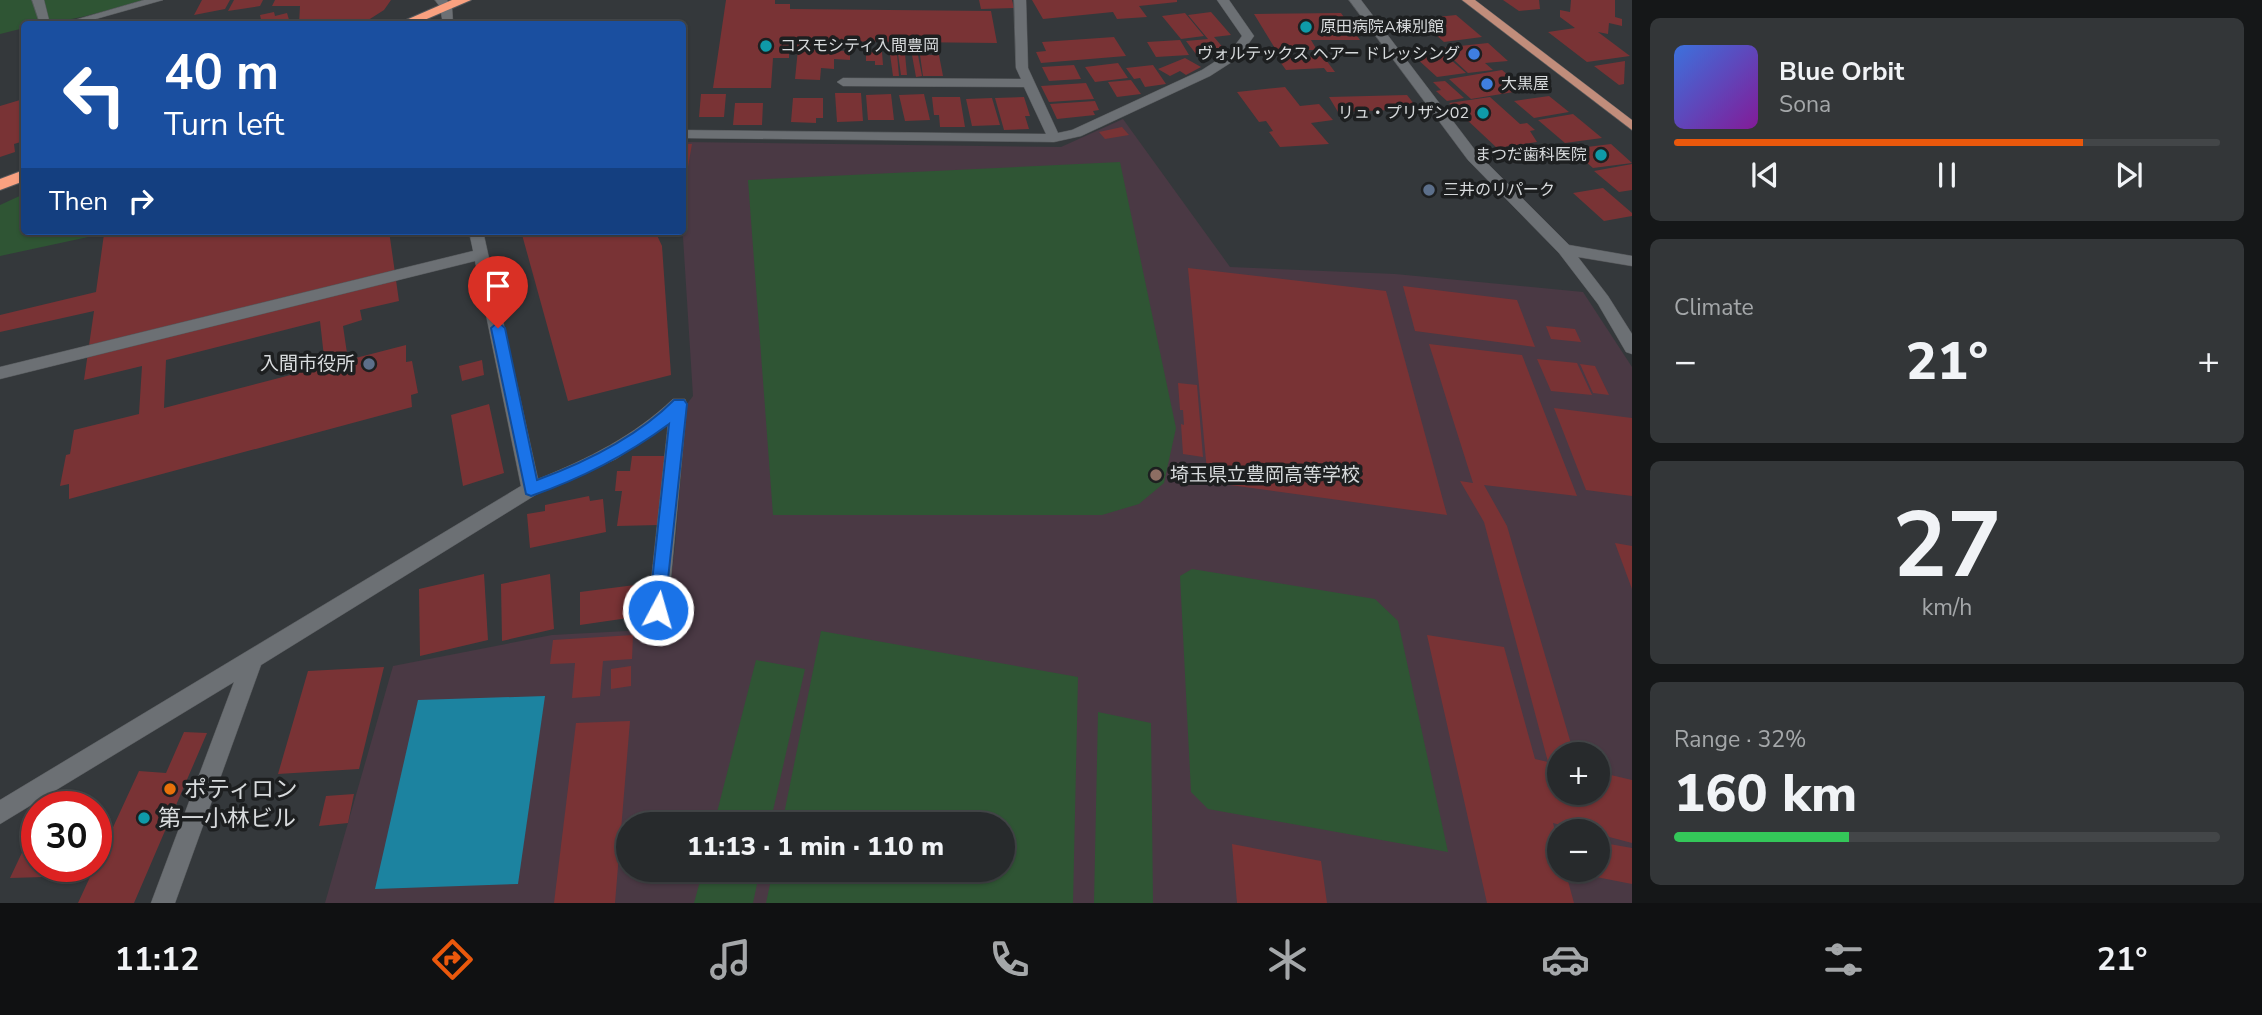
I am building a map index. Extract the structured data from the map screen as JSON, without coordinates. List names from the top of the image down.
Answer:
{
  "places": [
    "原田病院A棟別館",
    "コスモシティ入間豊岡",
    "ヴォルテックス ヘアー ドレッシング",
    "大黒屋",
    "リュ・プリザン02",
    "まつだ歯科医院",
    "三井のリパーク",
    "入間市役所",
    "埼玉県立豊岡高等学校",
    "ポティロン",
    "第一小林ビル"
  ],
  "page": {
    "turn": ["40 m", "Turn left"],
    "song": ["Blue Orbit", "Sona"],
    "then": "Then",
    "tile": [
      "Climate",
      ["27", "km/h"],
      ["Range · 32%", "160 km"]
    ],
    "heat": ["−", "21°", "+"],
    "map_buttons": ["+", "−"],
    "limit": "30",
    "trip": "11:13 · 1 min · 110 m",
    "tabs": ["11:12", "21°"]
  }
}
